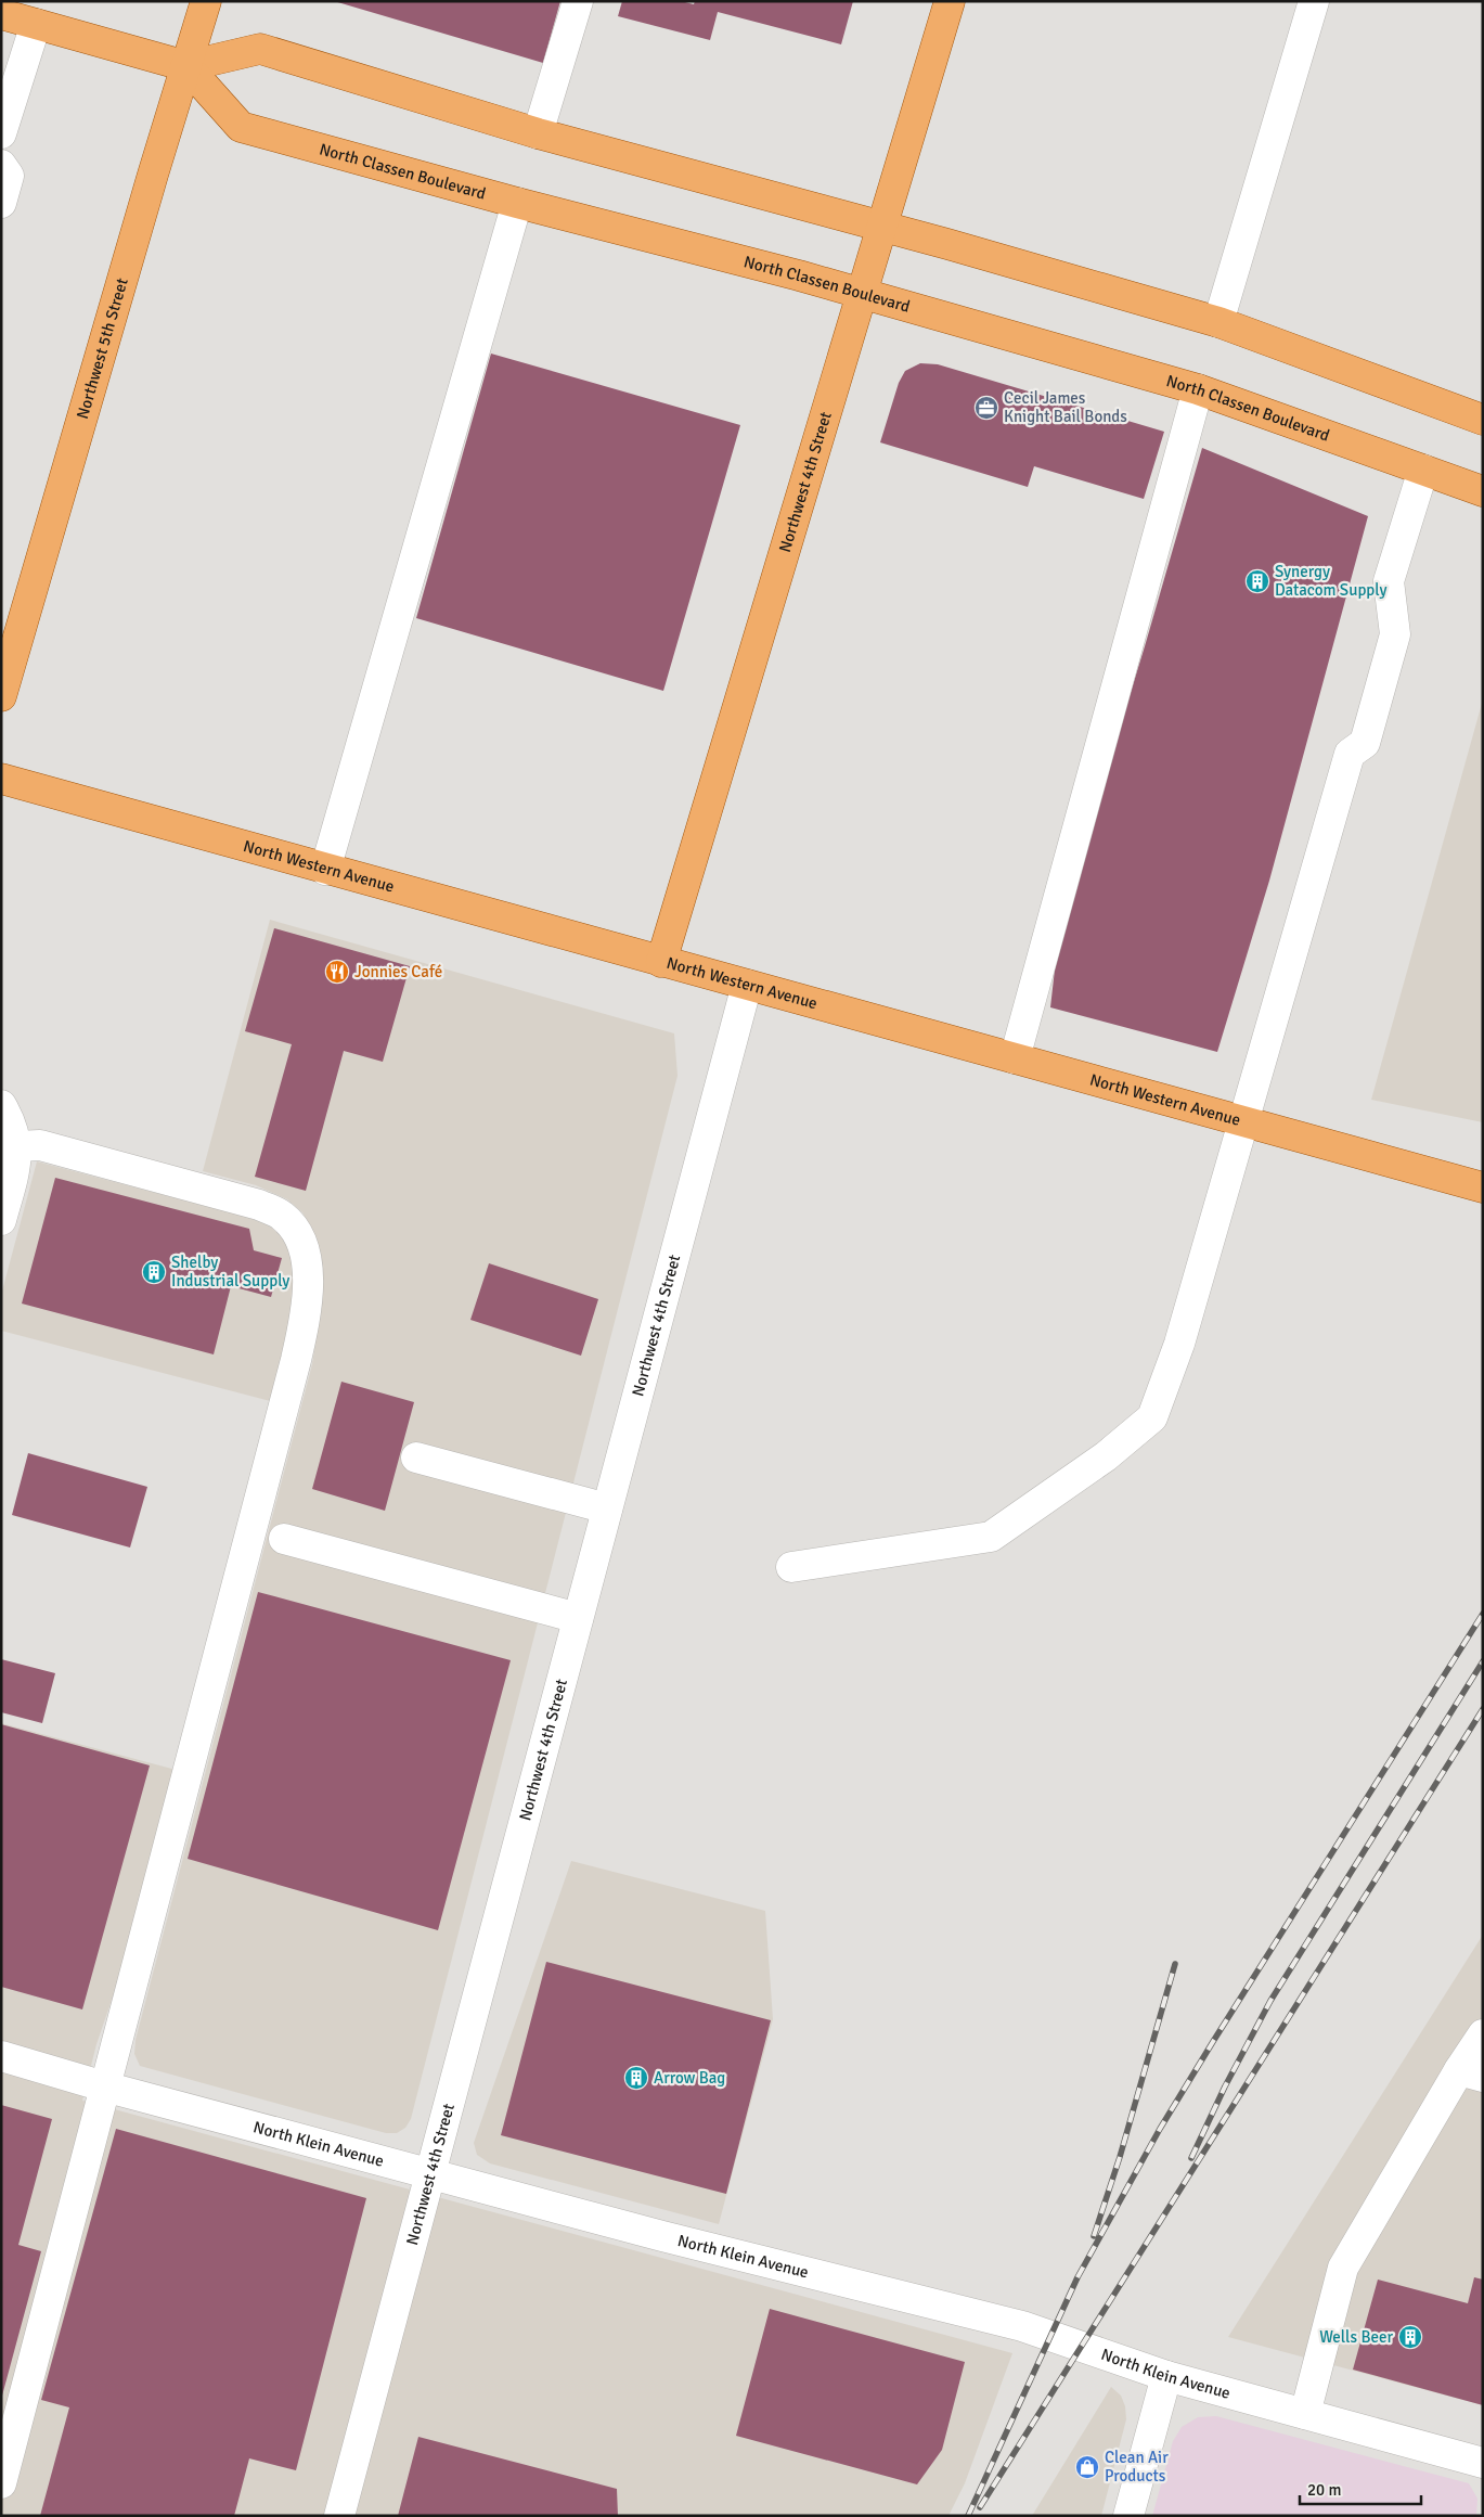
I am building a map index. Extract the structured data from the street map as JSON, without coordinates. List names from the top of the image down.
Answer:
{
  "streets": {
    "main road": [
      "North Classen Boulevard",
      "Northwest 5th Street",
      "Northwest 4th Street",
      "North Western Avenue"
    ],
    "street": ["North Klein Avenue"]
  },
  "crossings": [
    ["North Classen Boulevard", "Northwest 5th Street"],
    ["North Classen Boulevard", "Northwest 4th Street"],
    ["Northwest 4th Street", "North Western Avenue"],
    ["Northwest 4th Street", "North Klein Avenue"]
  ],
  "places": {
    "office": ["Cecil James Knight Bail Bonds"],
    "building": [
      "Synergy Datacom Supply",
      "Shelby Industrial Supply",
      "Arrow Bag",
      "Wells Beer"
    ],
    "restaurant": ["Jonnies Café"],
    "shop": ["Clean Air Products"]
  },
  "scale_bar": "20 m"
}
